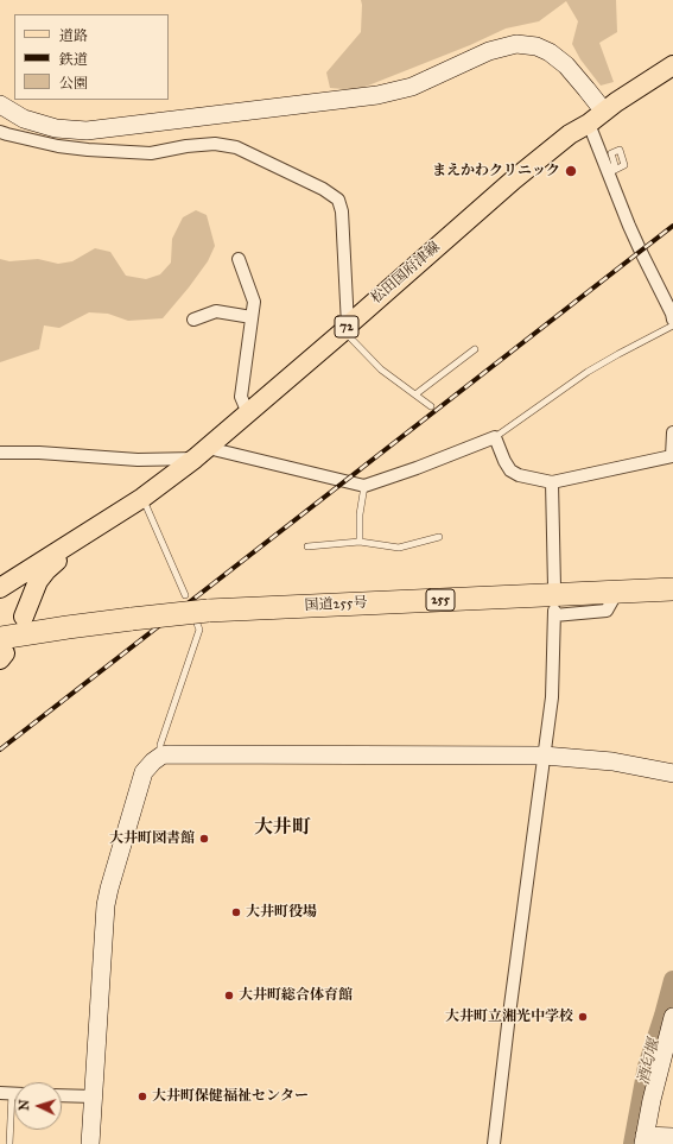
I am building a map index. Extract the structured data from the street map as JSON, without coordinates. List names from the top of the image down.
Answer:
{
  "streets": {
    "highway": ["255", "国道255号"],
    "main road": ["松田国府津線", "72"]
  },
  "districts": ["大井町"],
  "water": ["酒匂堰"],
  "places": [
    "まえかわクリニック",
    "大井町図書館",
    "大井町役場",
    "大井町総合体育館",
    "大井町立湘光中学校",
    "大井町保健福祉センター"
  ],
  "legend": ["道路", "鉄道", "公園"],
  "north": "left"
}
